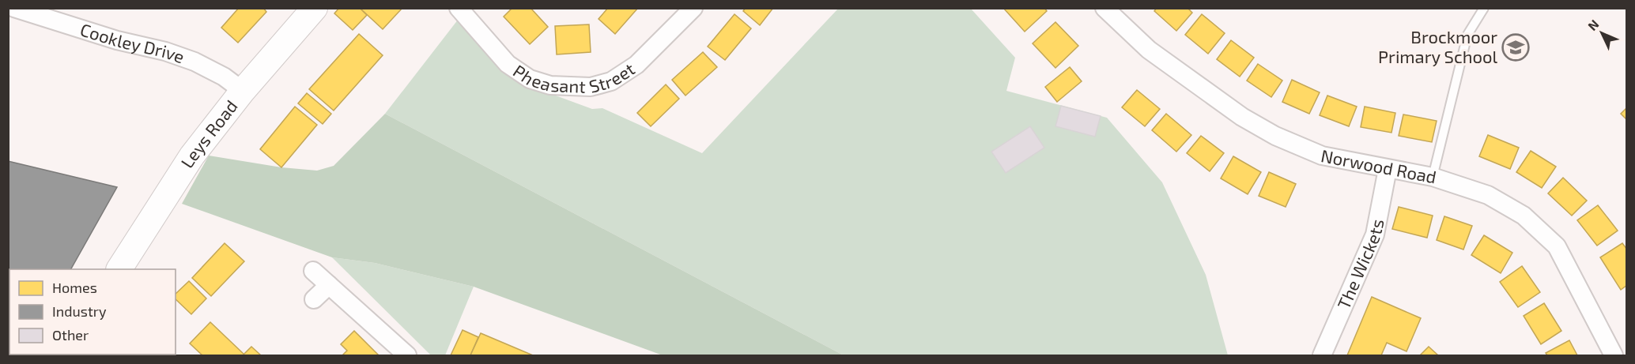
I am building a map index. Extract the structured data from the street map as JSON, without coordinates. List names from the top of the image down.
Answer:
{
  "streets": {
    "main road": ["Leys Road"],
    "street": [
      "Cookley Drive",
      "Pheasant Street",
      "Norwood Road",
      "The Wickets"
    ]
  },
  "crossings": [
    ["Cookley Drive", "Leys Road"],
    ["Norwood Road", "The Wickets"]
  ],
  "places": {
    "school or university": ["Brockmoor Primary School"]
  },
  "legend": ["Homes", "Industry", "Other"],
  "north": "top left"
}
